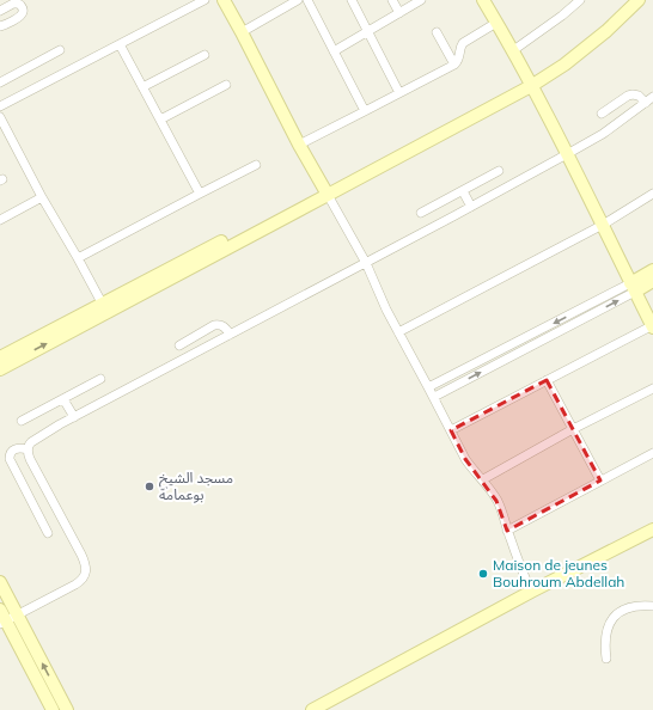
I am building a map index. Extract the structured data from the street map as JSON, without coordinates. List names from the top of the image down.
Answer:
{
  "places": ["مسجد الشيخ بوعمامة", "Maison de jeunes Bouhroum Abdellah"]
}
